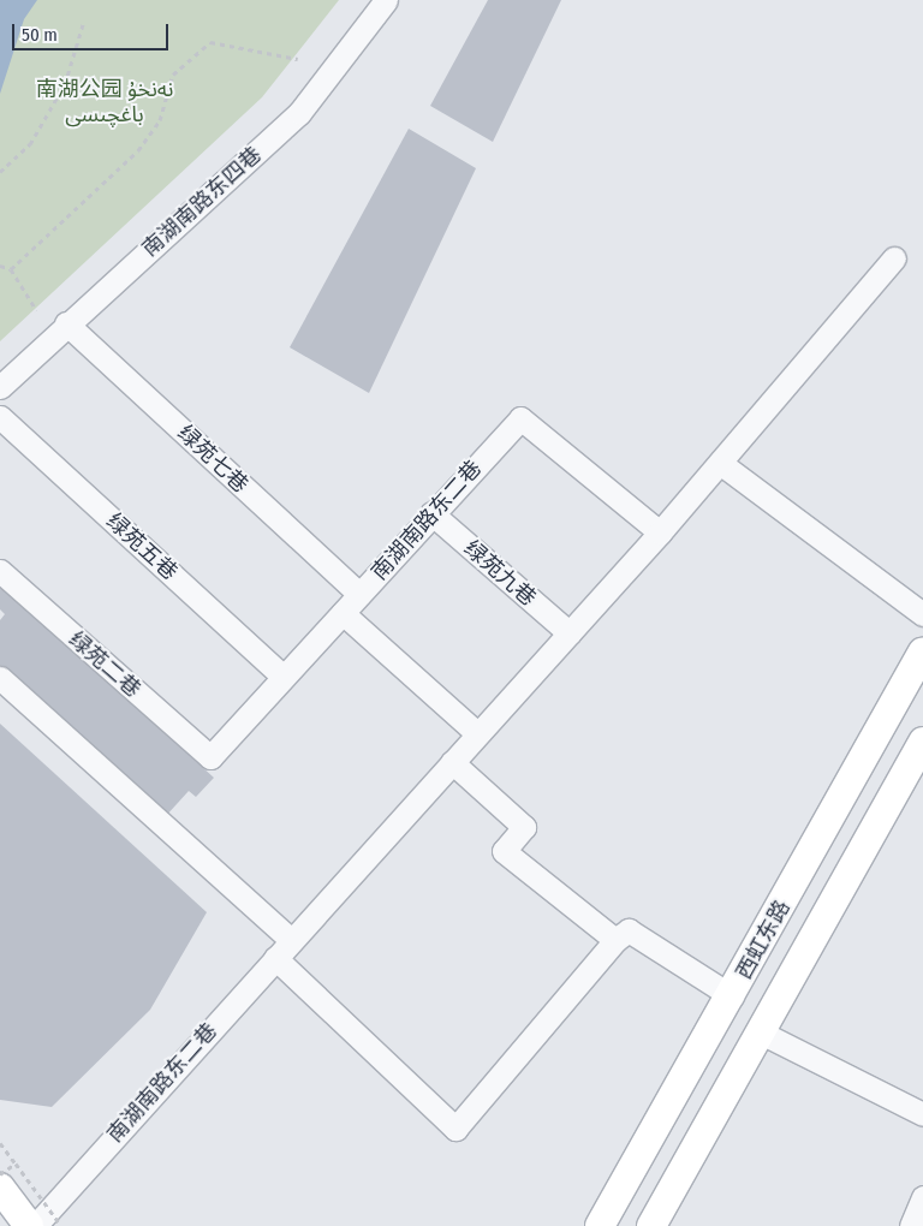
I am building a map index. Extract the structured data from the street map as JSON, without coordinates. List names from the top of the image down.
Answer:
{
  "streets": {
    "main road": ["西虹东路"],
    "street": [
      "南湖南路东四巷",
      "绿苑七巷",
      "南湖南路东二巷",
      "绿苑五巷",
      "绿苑九巷",
      "绿苑二巷"
    ]
  },
  "crossings": [
    ["南湖南路东四巷", "绿苑七巷"],
    ["绿苑七巷", "南湖南路东二巷"],
    ["南湖南路东二巷", "绿苑五巷"],
    ["南湖南路东二巷", "绿苑九巷"],
    ["南湖南路东二巷", "绿苑二巷"]
  ],
  "parks": ["南湖公园 نەنخۇ باغچىسى"],
  "scale_bar": "50 m"
}
